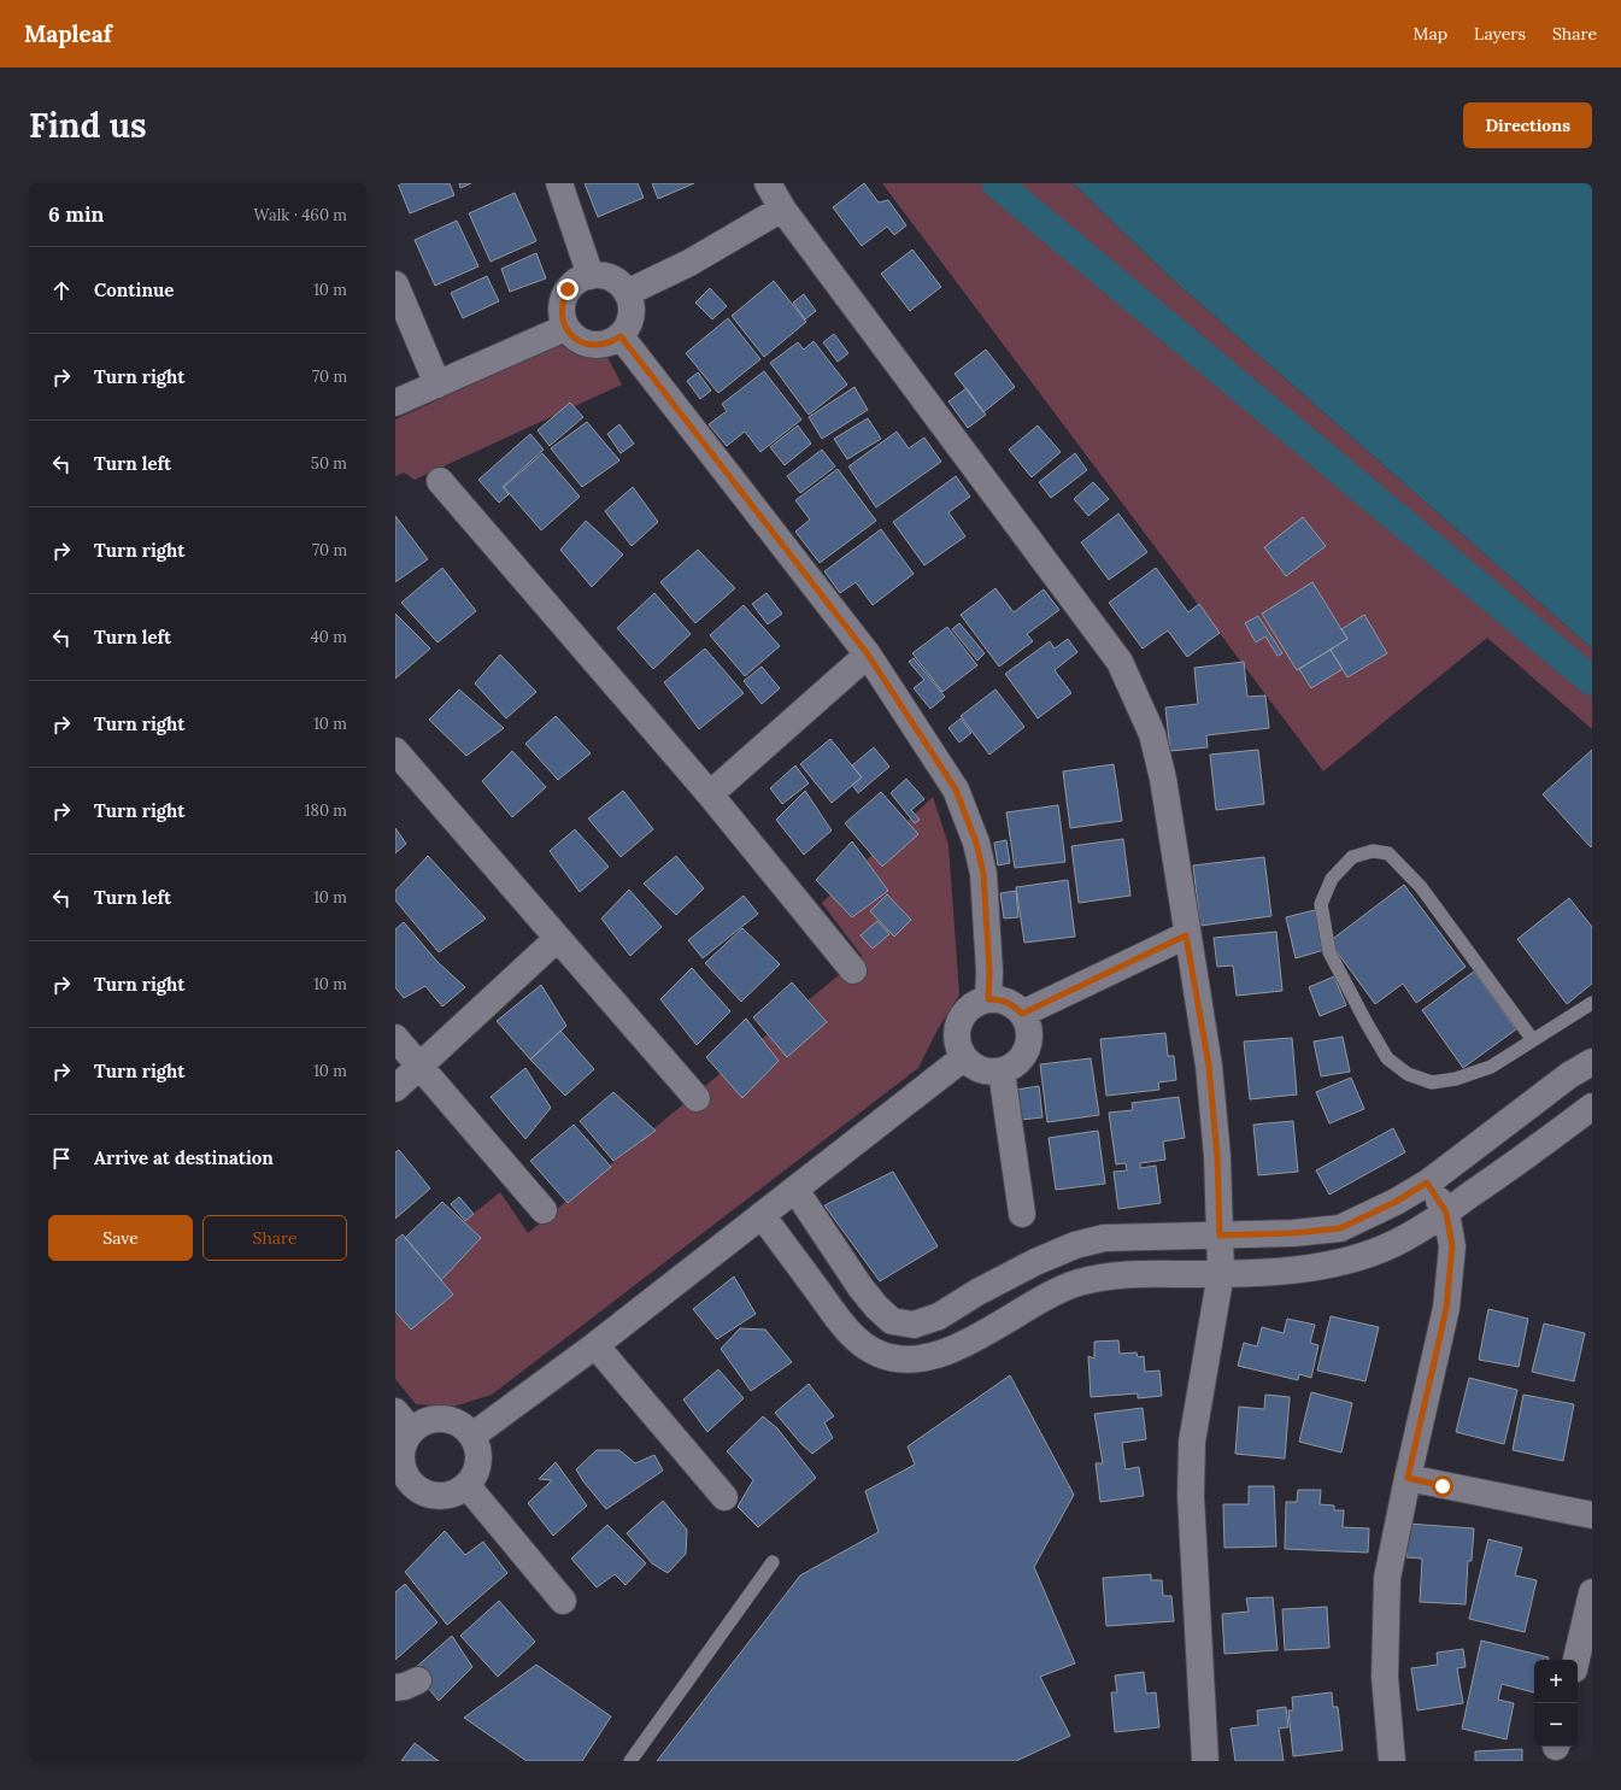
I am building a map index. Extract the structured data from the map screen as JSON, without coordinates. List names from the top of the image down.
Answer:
{
  "page": {
    "header": "Mapleaf",
    "nav": ["Map", "Layers", "Share"],
    "buttons": [
      "Directions",
      ["Save", "Share"]
    ],
    "title": "Find us",
    "heading": ["6 min", "Walk · 460 m"],
    "list": [
      ["Continue", "10 m"],
      ["Turn right", "70 m"],
      ["Turn left", "50 m"],
      ["Turn right", "70 m"],
      ["Turn left", "40 m"],
      ["Turn right", "10 m"],
      ["Turn right", "180 m"],
      ["Turn left", "10 m"],
      ["Turn right", "10 m"],
      ["Turn right", "10 m"],
      "Arrive at destination"
    ],
    "map_buttons": ["+", "−"]
  }
}
